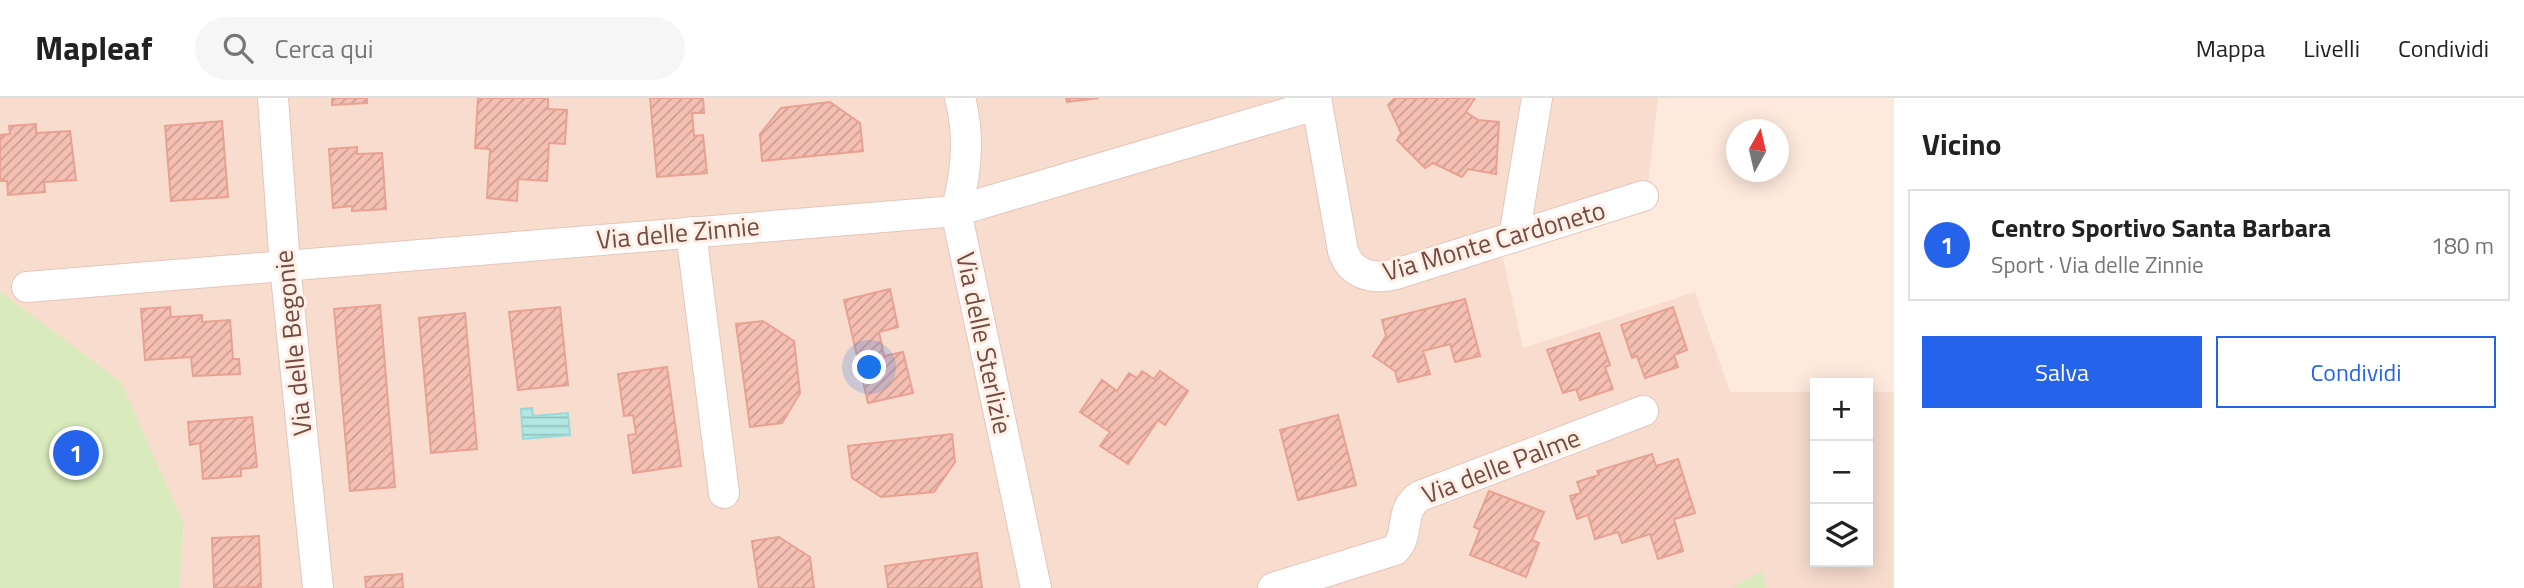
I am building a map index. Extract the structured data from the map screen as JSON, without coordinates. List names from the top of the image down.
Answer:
{
  "streets": {
    "street": [
      "Via delle Zinnie",
      "Via Monte Cardoneto",
      "Via delle Begonie",
      "Via delle Sterlizie",
      "Via delle Palme"
    ]
  },
  "crossings": [
    ["Via delle Zinnie", "Via Monte Cardoneto"],
    ["Via delle Zinnie", "Via delle Begonie"],
    ["Via delle Zinnie", "Via delle Sterlizie"]
  ],
  "north": "top",
  "page": {
    "header": "Mapleaf",
    "search": "Cerca qui",
    "nav": ["Mappa", "Livelli", "Condividi"],
    "heading": "Vicino",
    "list": [
      {
        "mark": "1",
        "name": "Centro Sportivo Santa Barbara",
        "note": "Sport · Via delle Zinnie",
        "value": "180 m"
      }
    ],
    "buttons": ["Salva", "Condividi"],
    "map_buttons": ["+", "−"],
    "pins": "1"
  }
}
